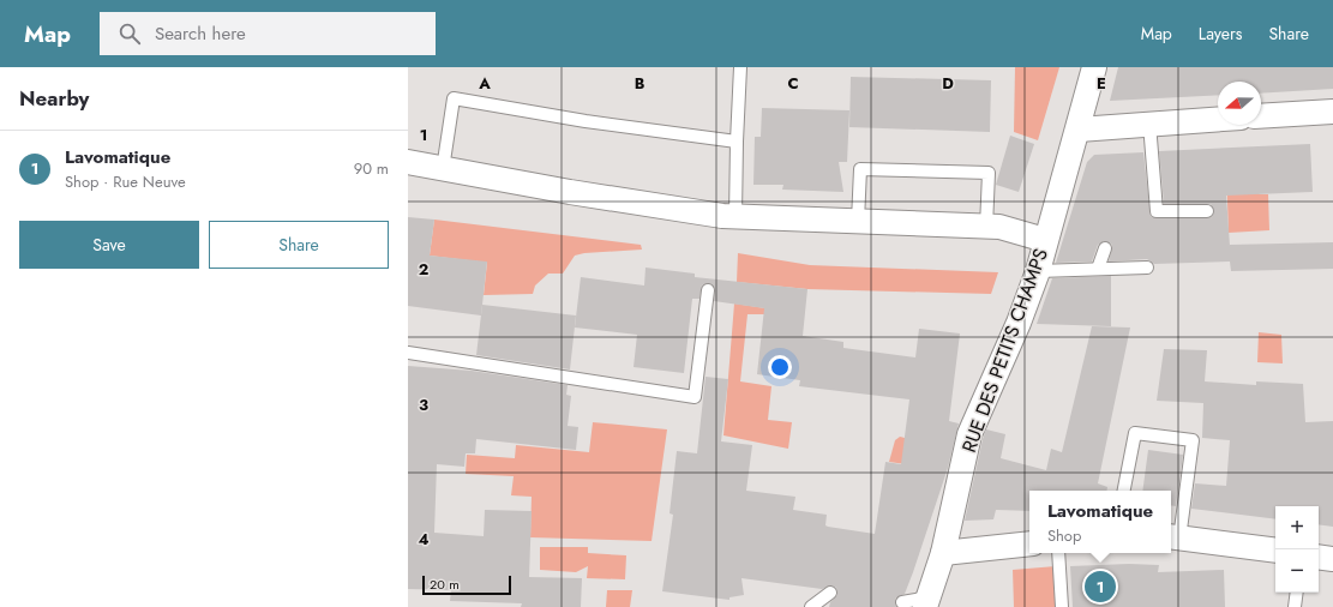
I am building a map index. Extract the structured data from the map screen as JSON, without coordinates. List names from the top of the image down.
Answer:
{
  "streets": {
    "street": ["RUE DES PETITS CHAMPS"]
  },
  "scale_bar": "20 m",
  "north": "left",
  "page": {
    "header": "Map",
    "search": "Search here",
    "nav": ["Map", "Layers", "Share"],
    "heading": "Nearby",
    "list": [
      {
        "mark": "1",
        "name": "Lavomatique",
        "note": "Shop · Rue Neuve",
        "value": "90 m"
      }
    ],
    "buttons": ["Save", "Share"],
    "popup": ["Lavomatique", "Shop"],
    "map_buttons": ["+", "−"],
    "pins": "1",
    "scale": "20 m"
  },
  "grid": {
    "columns": [
      "A",
      "B",
      "C",
      "D",
      "E"
    ],
    "rows": [
      "1",
      "2",
      "3",
      "4"
    ]
  }
}
